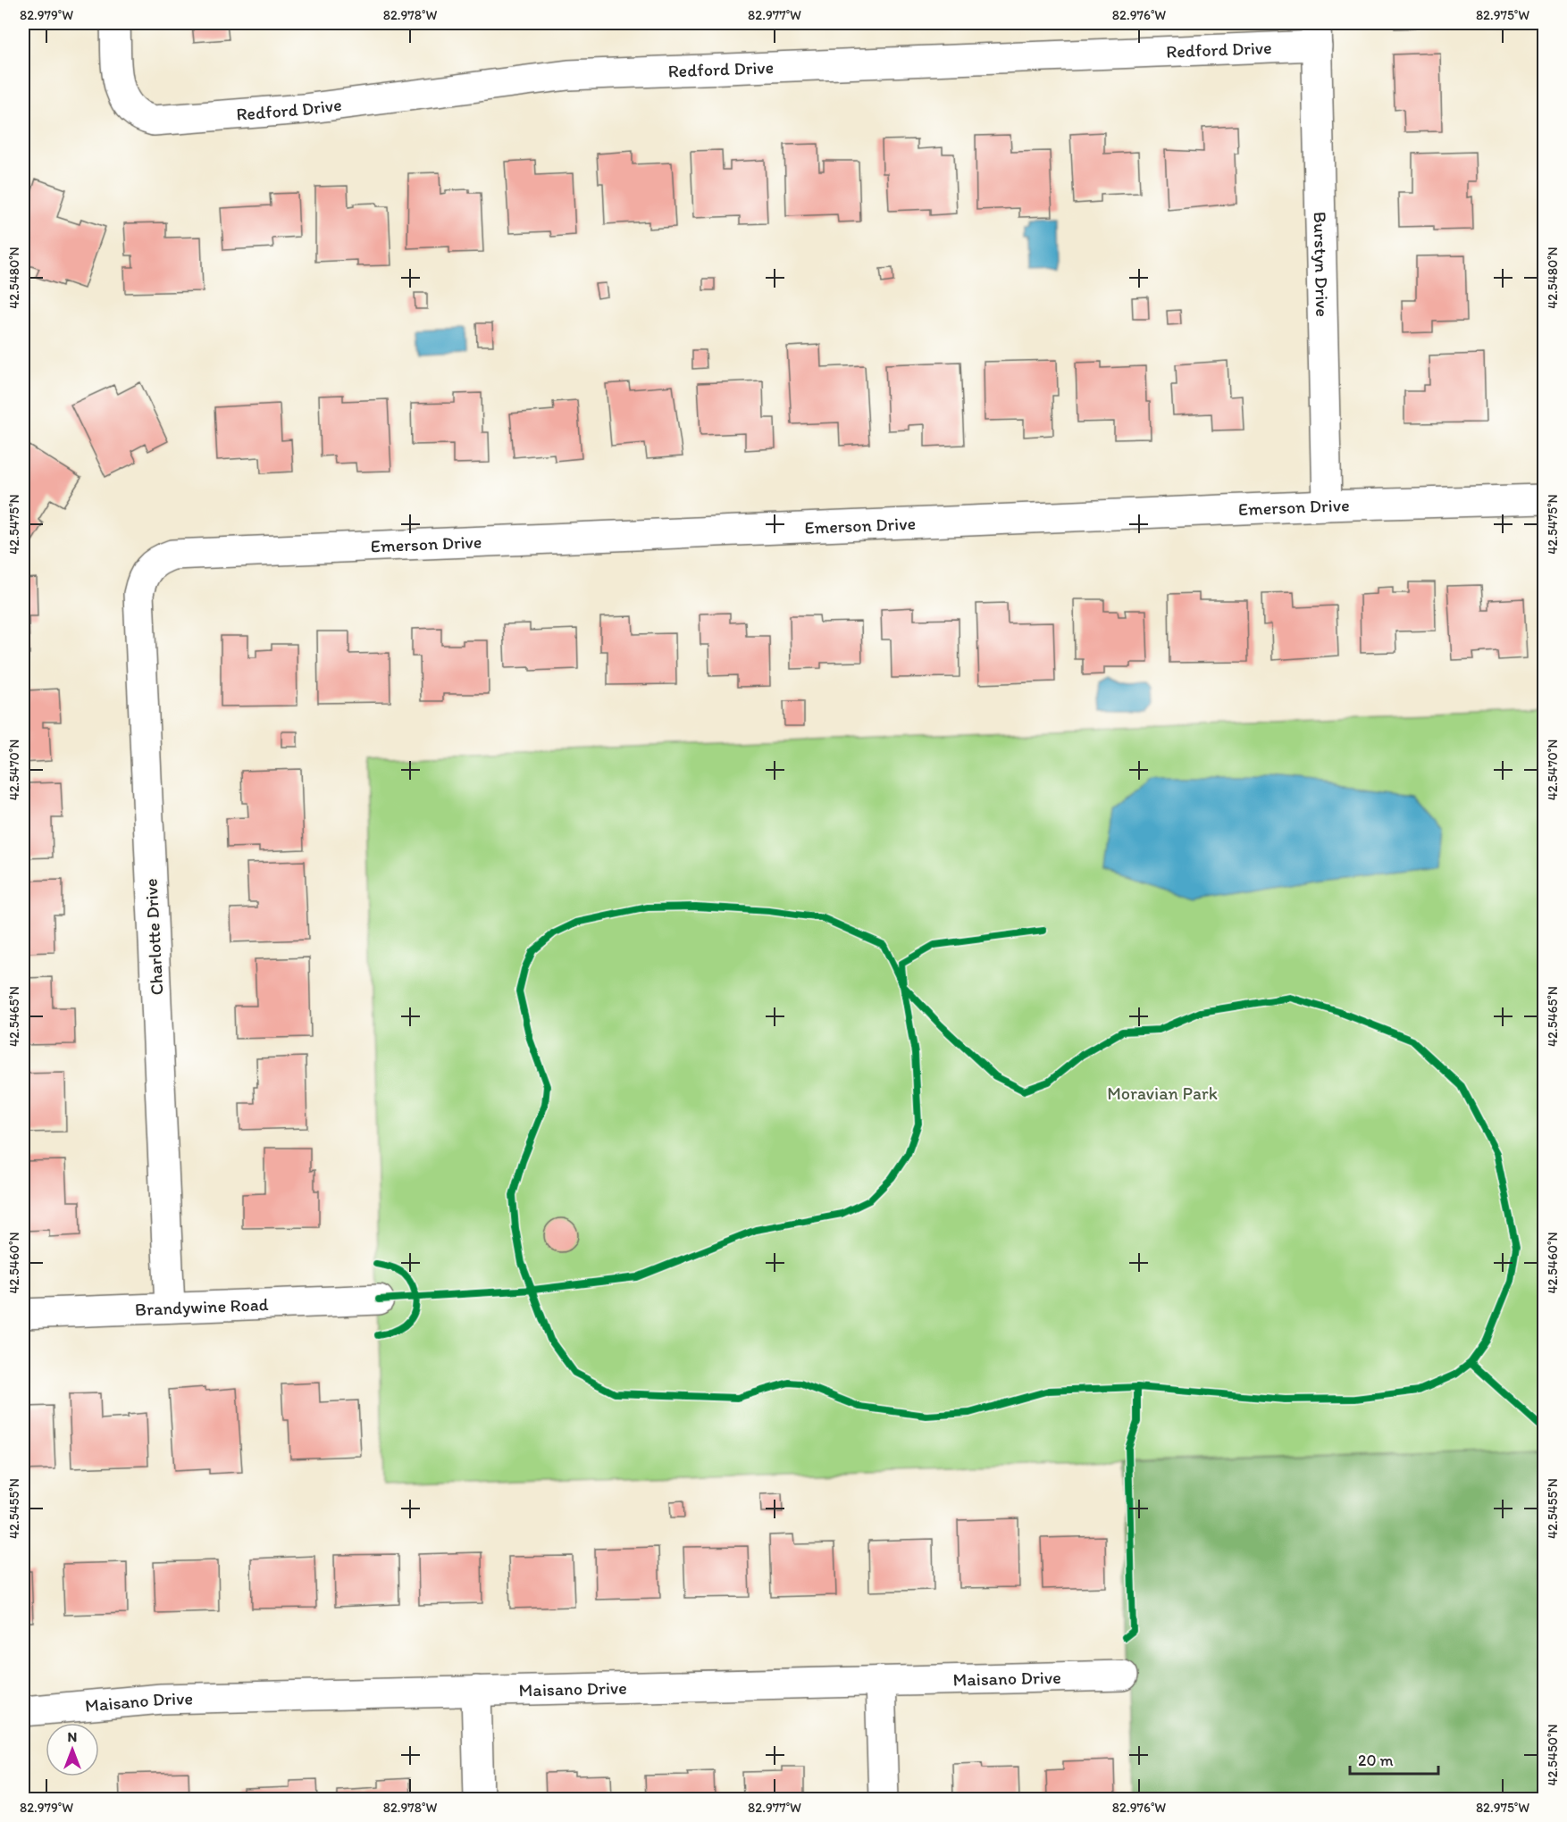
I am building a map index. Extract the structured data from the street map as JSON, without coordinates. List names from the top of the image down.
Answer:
{
  "streets": {
    "street": [
      "Redford Drive",
      "Burstyn Drive",
      "Emerson Drive",
      "Charlotte Drive",
      "Brandywine Road",
      "Maisano Drive"
    ]
  },
  "crossings": [
    ["Redford Drive", "Burstyn Drive"],
    ["Burstyn Drive", "Emerson Drive"],
    ["Emerson Drive", "Charlotte Drive"],
    ["Charlotte Drive", "Brandywine Road"]
  ],
  "parks": ["Moravian Park"],
  "scale_bar": "20 m",
  "north": "top",
  "coordinates": [
    "82.979°W",
    "82.978°W",
    "82.977°W",
    "82.976°W",
    "82.975°W",
    "42.5480°N",
    "42.5475°N",
    "42.5470°N",
    "42.5465°N",
    "42.5460°N",
    "42.5455°N",
    "42.5450°N"
  ]
}
